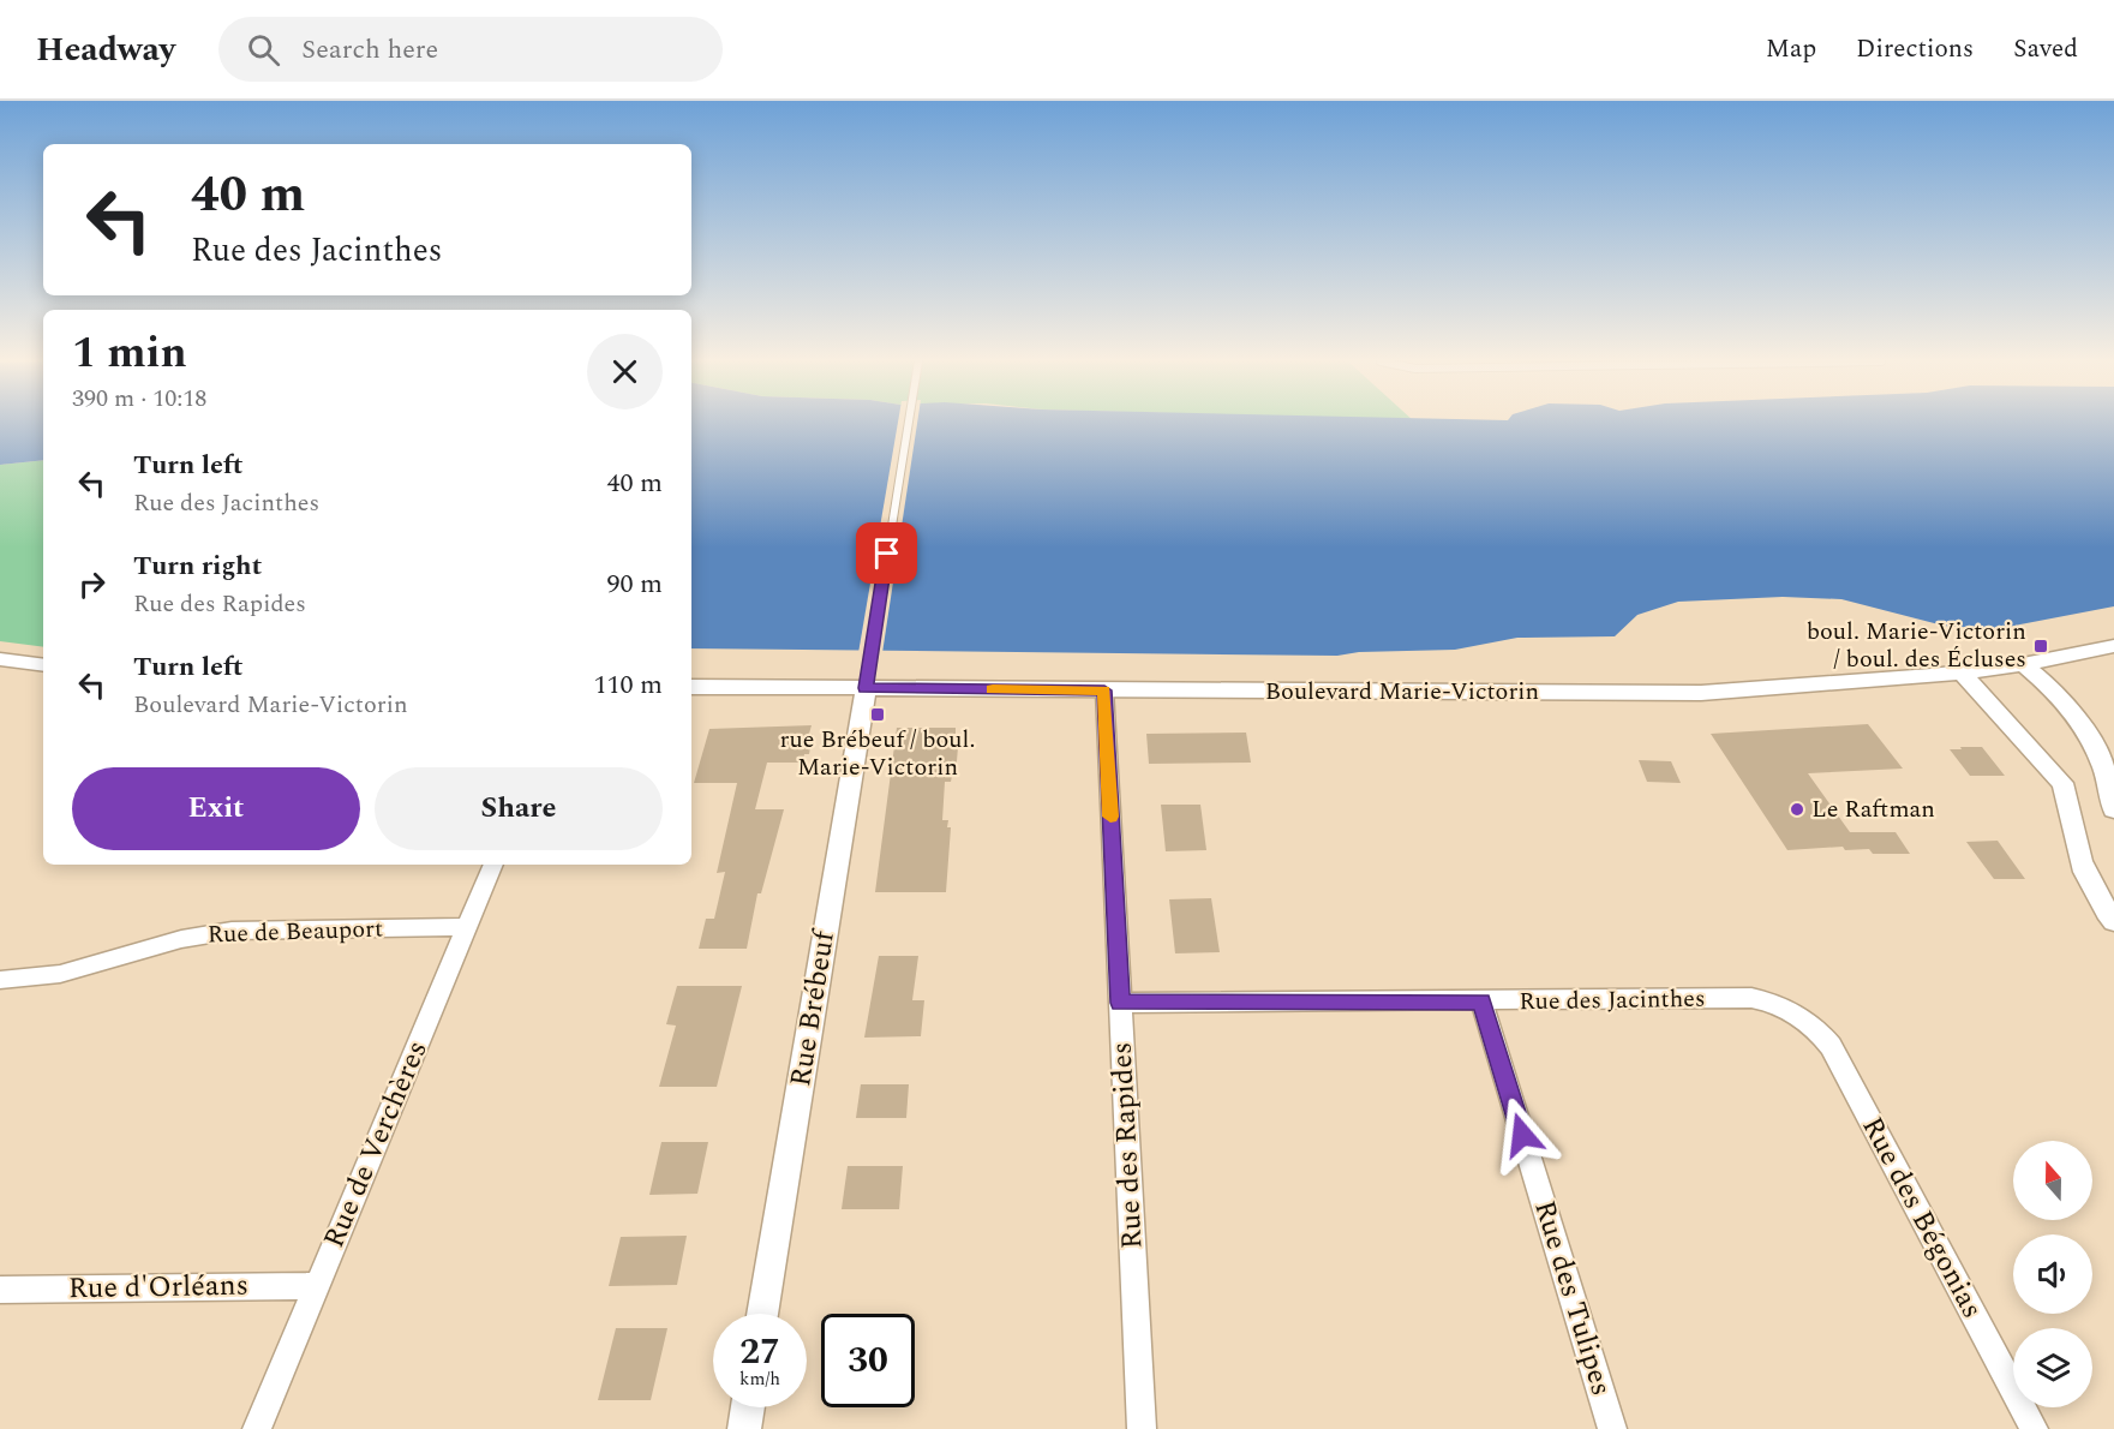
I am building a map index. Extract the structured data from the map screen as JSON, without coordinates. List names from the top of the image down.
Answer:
{
  "streets": {
    "street": [
      "Boulevard Marie-Victorin",
      "Rue de Beauport",
      "Rue des Jacinthes",
      "Rue Brébeuf",
      "Rue de Verchères",
      "Rue des Rapides",
      "Rue des Bégonias",
      "Rue d'Orléans",
      "Rue des Tulipes"
    ]
  },
  "crossings": [
    ["Boulevard Marie-Victorin", "Rue Brébeuf"],
    ["Boulevard Marie-Victorin", "Rue des Rapides"],
    ["Rue de Beauport", "Rue de Verchères"],
    ["Rue des Jacinthes", "Rue des Rapides"],
    ["Rue des Jacinthes", "Rue des Bégonias"],
    ["Rue des Jacinthes", "Rue des Tulipes"],
    ["Rue de Verchères", "Rue d'Orléans"]
  ],
  "places": {
    "transit": ["boul. Marie-Victorin / boul. des Écluses", "rue Brébeuf / boul. Marie-Victorin"],
    "other": ["Le Raftman"]
  },
  "north": "top",
  "page": {
    "header": "Headway",
    "search": "Search here",
    "nav": ["Map", "Directions", "Saved"],
    "turn": ["40 m", "Rue des Jacinthes"],
    "heading": ["1 min", "390 m · 10:18"],
    "list": [
      {
        "name": "Turn left",
        "note": "Rue des Jacinthes",
        "value": "40 m"
      },
      {
        "name": "Turn right",
        "note": "Rue des Rapides",
        "value": "90 m"
      },
      {
        "name": "Turn left",
        "note": "Boulevard Marie-Victorin",
        "value": "110 m"
      }
    ],
    "buttons": ["Exit", "Share"],
    "speed": "27 km/h",
    "limit": "30"
  }
}
